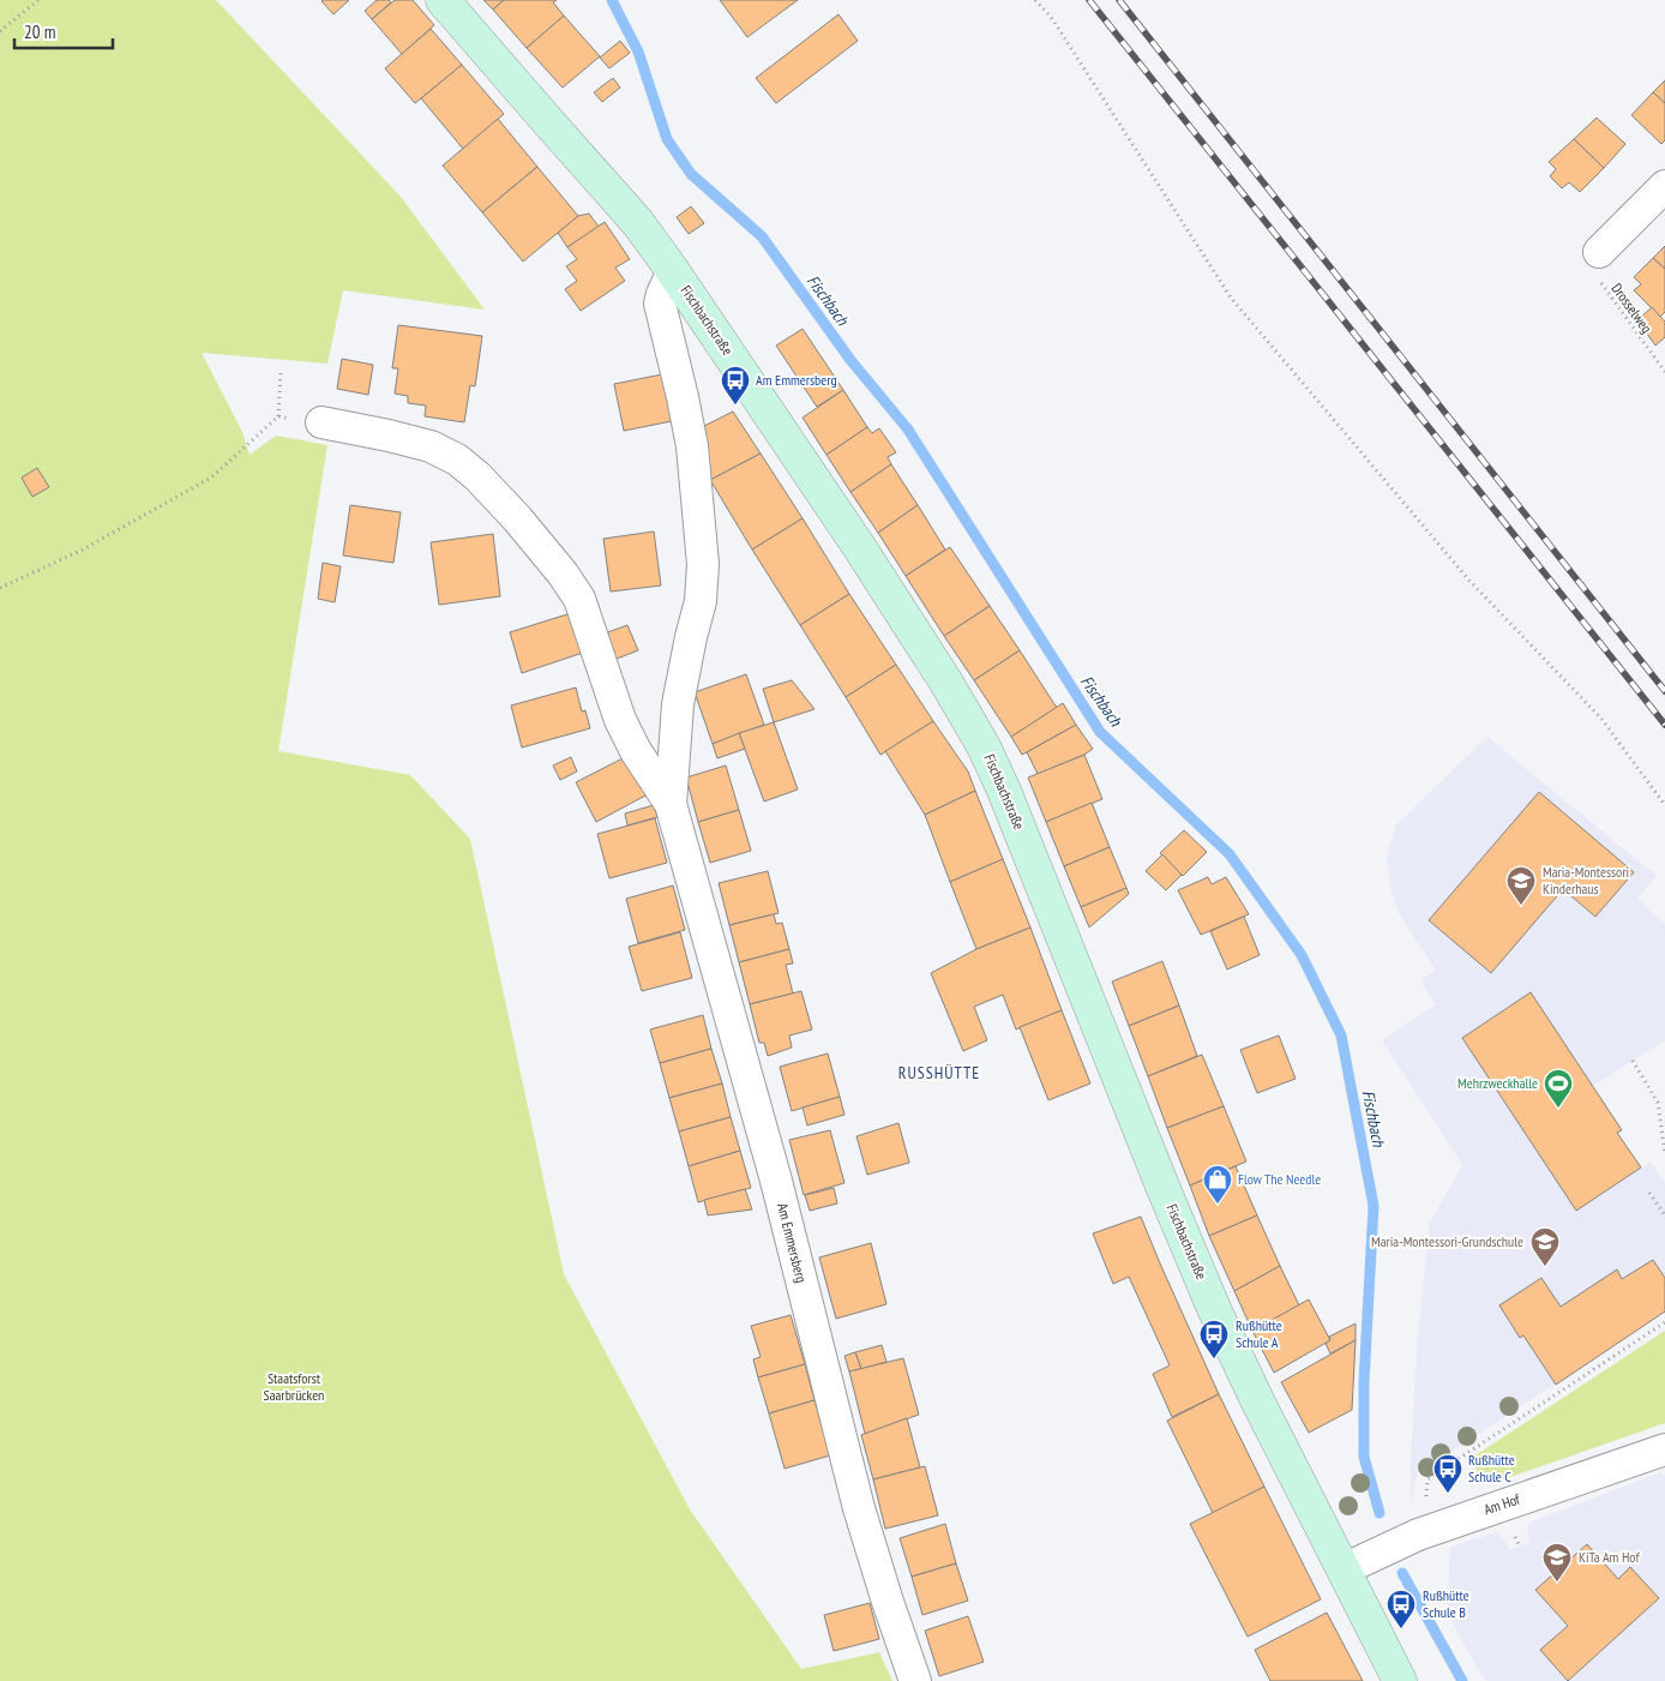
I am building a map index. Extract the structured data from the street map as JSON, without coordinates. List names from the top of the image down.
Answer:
{
  "streets": {
    "main road": ["Fischbachstraße"],
    "street": ["Am Emmersberg", "Am Hof"],
    "path": ["Drosselweg"]
  },
  "crossings": [
    ["Fischbachstraße", "Am Emmersberg"],
    ["Fischbachstraße", "Am Hof"]
  ],
  "districts": ["RUSSHÜTTE"],
  "water": ["Fischbach"],
  "parks": ["Staatsforst Saarbrücken"],
  "places": {
    "bus stop": [
      "Am Emmersberg",
      "Rußhütte Schule A",
      "Rußhütte Schule C",
      "Rußhütte Schule B"
    ],
    "school or university": ["Maria-Montessori Kinderhaus", "Maria-Montessori-Grundschule", "KiTa Am Hof"],
    "sports": ["Mehrzweckhalle"],
    "shop": ["Flow The Needle"]
  },
  "scale_bar": "20 m"
}
